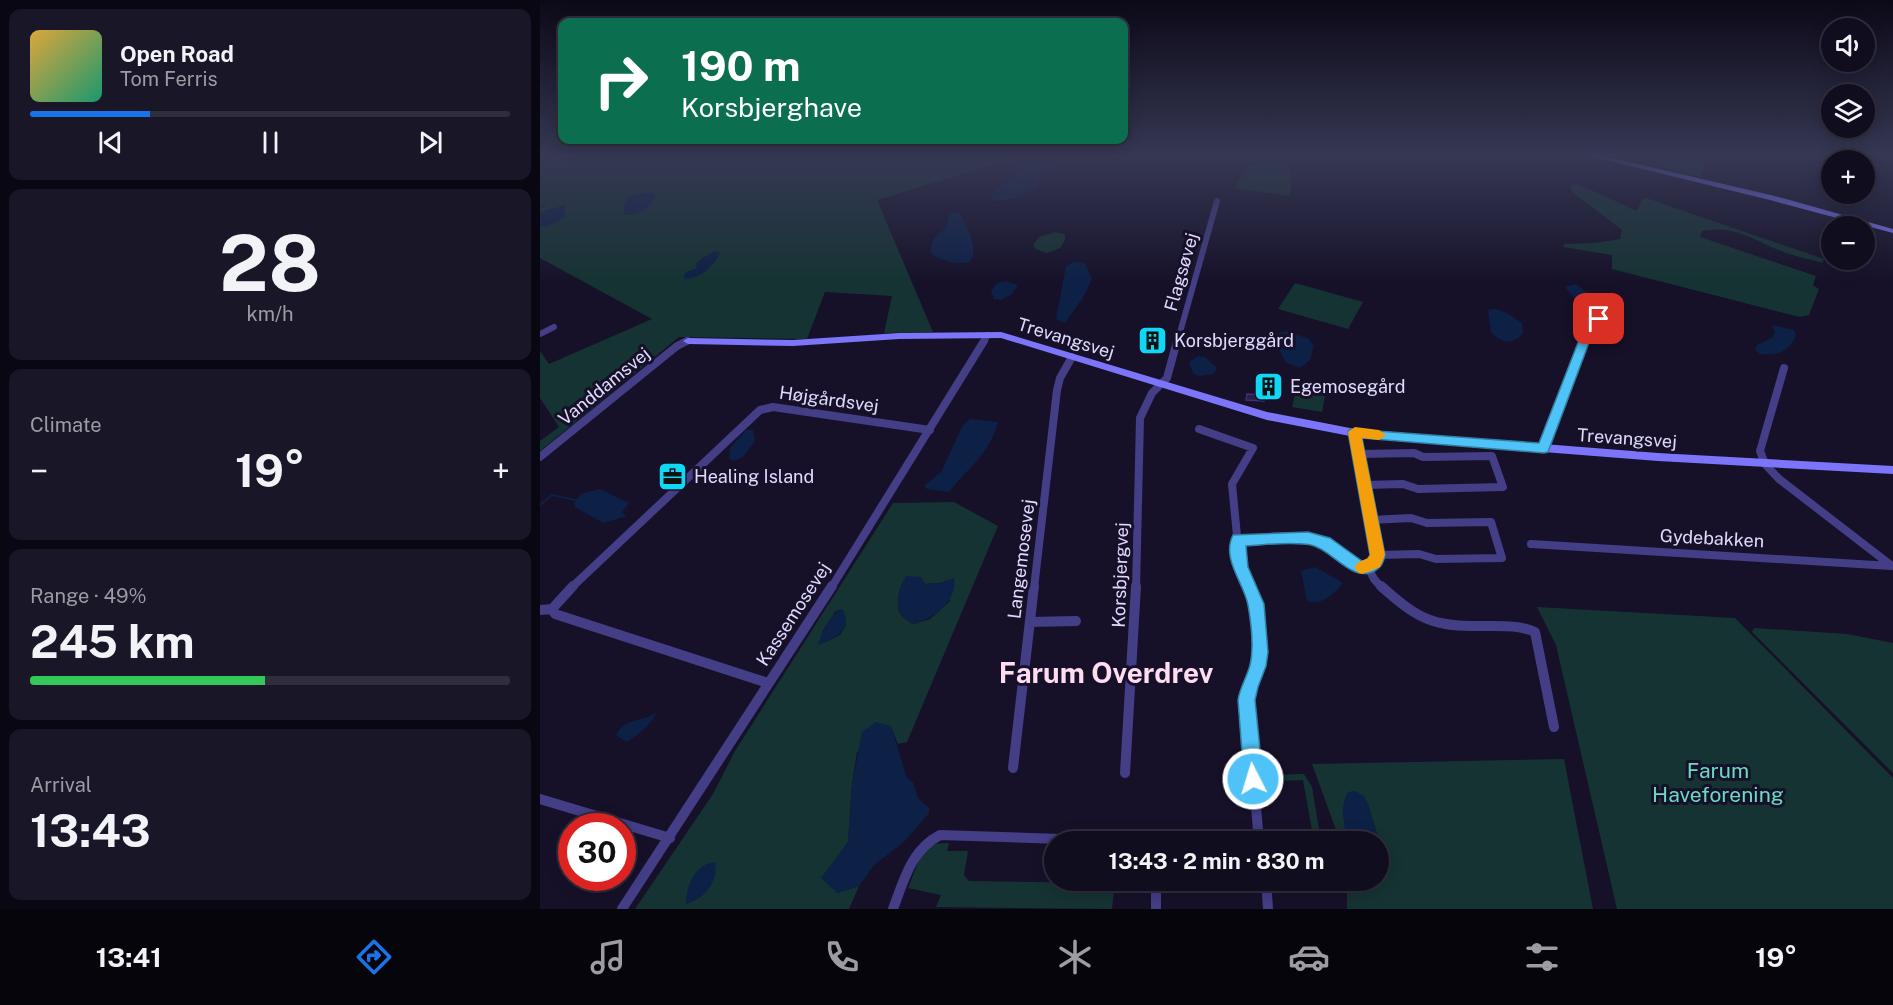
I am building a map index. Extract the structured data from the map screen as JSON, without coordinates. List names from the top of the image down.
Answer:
{
  "streets": {
    "street": [
      "Flagsøvej",
      "Trevangsvej",
      "Vanddamsvej",
      "Højgårdsvej",
      "Gydebakken",
      "Langemosevej",
      "Korsbjergvej",
      "Kassemosevej"
    ]
  },
  "crossings": [
    ["Flagsøvej", "Trevangsvej"],
    ["Flagsøvej", "Korsbjergvej"],
    ["Trevangsvej", "Vanddamsvej"],
    ["Trevangsvej", "Langemosevej"],
    ["Trevangsvej", "Korsbjergvej"],
    ["Trevangsvej", "Kassemosevej"],
    ["Højgårdsvej", "Kassemosevej"]
  ],
  "districts": ["Farum Overdrev"],
  "parks": ["Farum Haveforening"],
  "places": {
    "building": ["Korsbjerggård", "Egemosegård"],
    "office": ["Healing Island"]
  },
  "page": {
    "map_buttons": ["+", "−"],
    "turn": ["190 m", "Korsbjerghave"],
    "song": ["Open Road", "Tom Ferris"],
    "tile": [
      ["28", "km/h"],
      "Climate",
      ["Range · 49%", "245 km"],
      ["Arrival", "13:43"]
    ],
    "heat": ["−", "19°", "+"],
    "limit": "30",
    "trip": "13:43 · 2 min · 830 m",
    "tabs": ["13:41", "19°"]
  }
}
